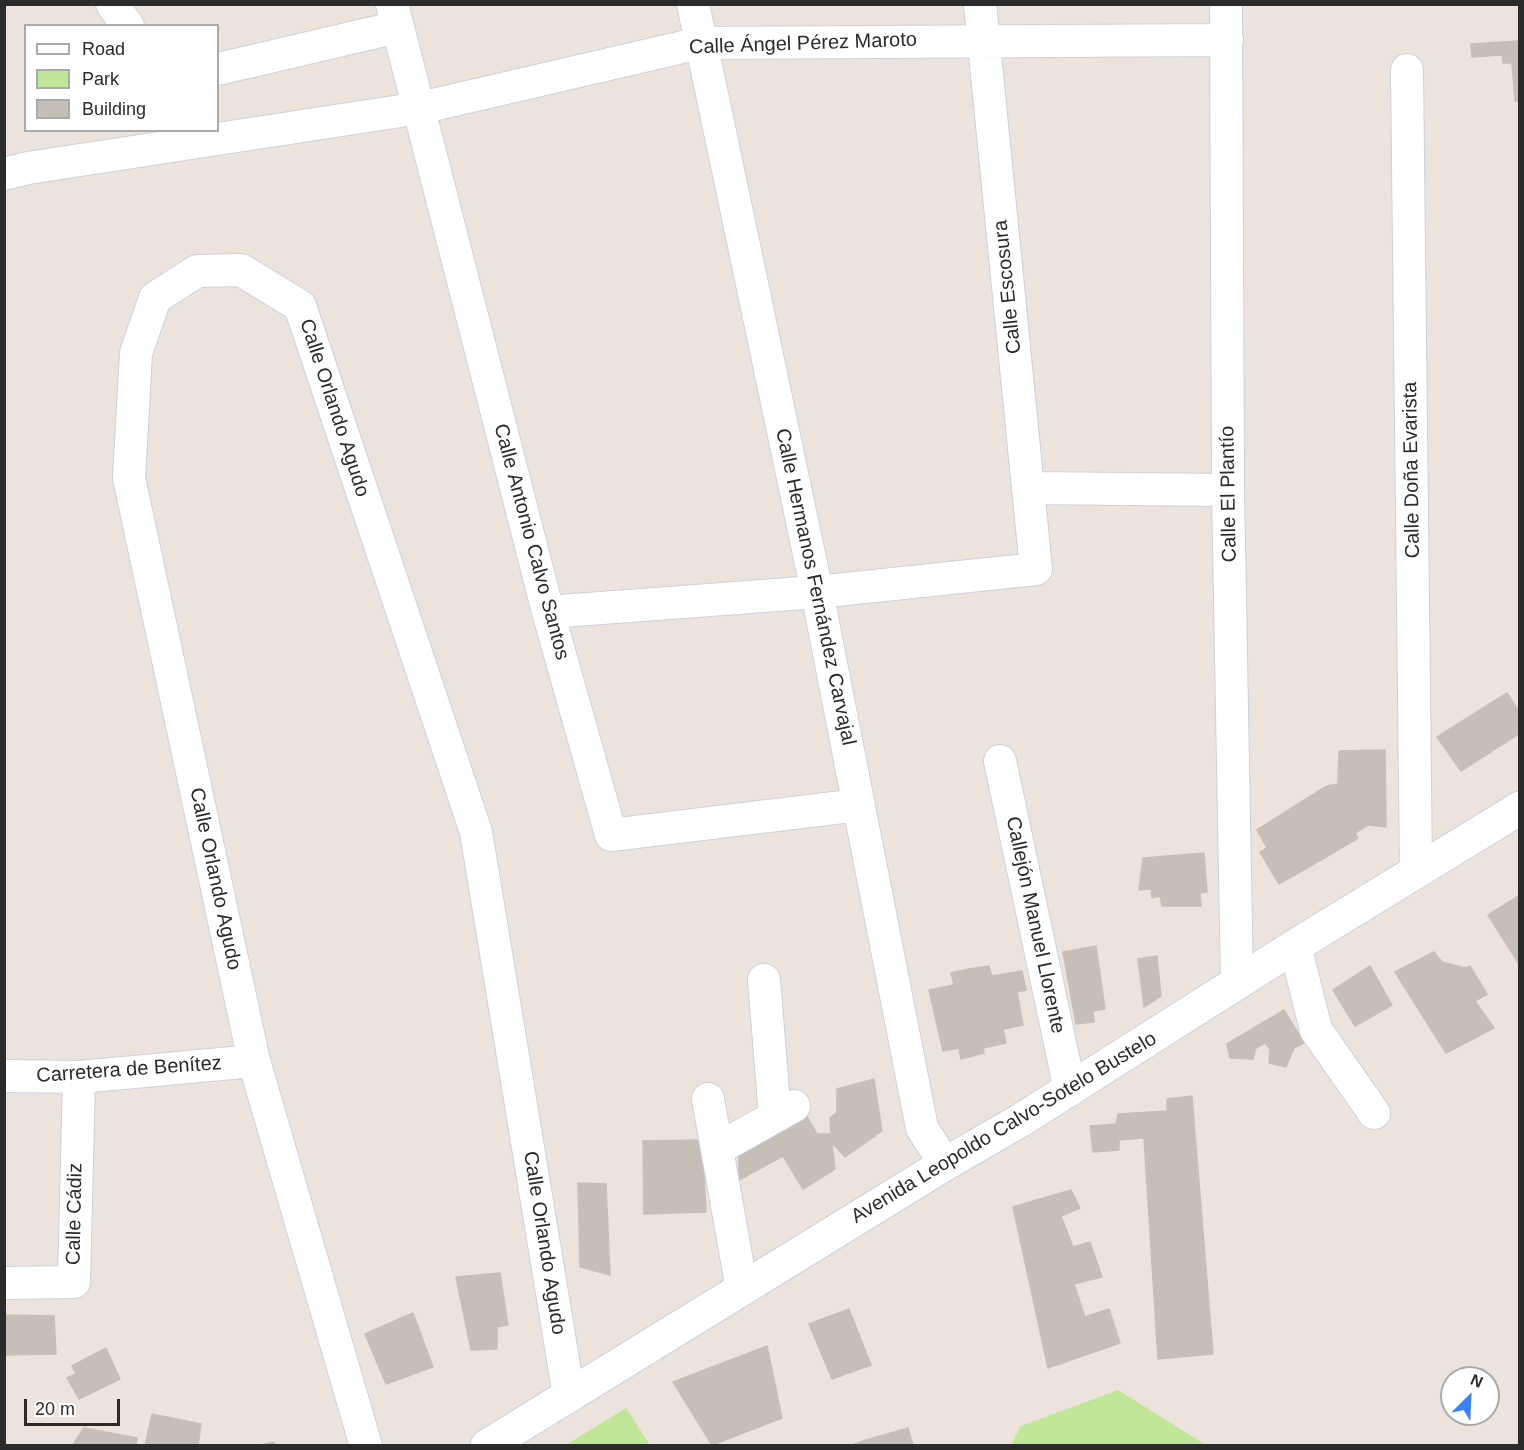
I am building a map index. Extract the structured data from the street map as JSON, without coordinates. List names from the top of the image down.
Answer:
{
  "streets": {
    "main road": ["Avenida Leopoldo Calvo-Sotelo Bustelo"],
    "street": [
      "Calle Ángel Pérez Maroto",
      "Calle Escosura",
      "Calle Orlando Agudo",
      "Calle Doña Evarista",
      "Calle El Plantío",
      "Calle Antonio Calvo Santos",
      "Calle Hermanos Fernández Carvajal",
      "Callejón Manuel Llorente",
      "Carretera de Benítez",
      "Calle Cádiz"
    ]
  },
  "crossings": [
    ["Calle Ángel Pérez Maroto", "Calle Escosura"],
    ["Calle Ángel Pérez Maroto", "Calle El Plantío"],
    ["Calle Ángel Pérez Maroto", "Calle Antonio Calvo Santos"],
    ["Calle Ángel Pérez Maroto", "Calle Hermanos Fernández Carvajal"],
    ["Calle Escosura", "Calle Hermanos Fernández Carvajal"],
    ["Calle Orlando Agudo", "Carretera de Benítez"],
    ["Calle Orlando Agudo", "Avenida Leopoldo Calvo-Sotelo Bustelo"],
    ["Calle Doña Evarista", "Avenida Leopoldo Calvo-Sotelo Bustelo"],
    ["Calle El Plantío", "Avenida Leopoldo Calvo-Sotelo Bustelo"],
    ["Calle Antonio Calvo Santos", "Calle Hermanos Fernández Carvajal"],
    ["Calle Hermanos Fernández Carvajal", "Avenida Leopoldo Calvo-Sotelo Bustelo"],
    ["Callejón Manuel Llorente", "Avenida Leopoldo Calvo-Sotelo Bustelo"],
    ["Carretera de Benítez", "Calle Cádiz"]
  ],
  "legend": ["Road", "Park", "Building"],
  "scale_bar": "20 m",
  "north": "top right"
}
